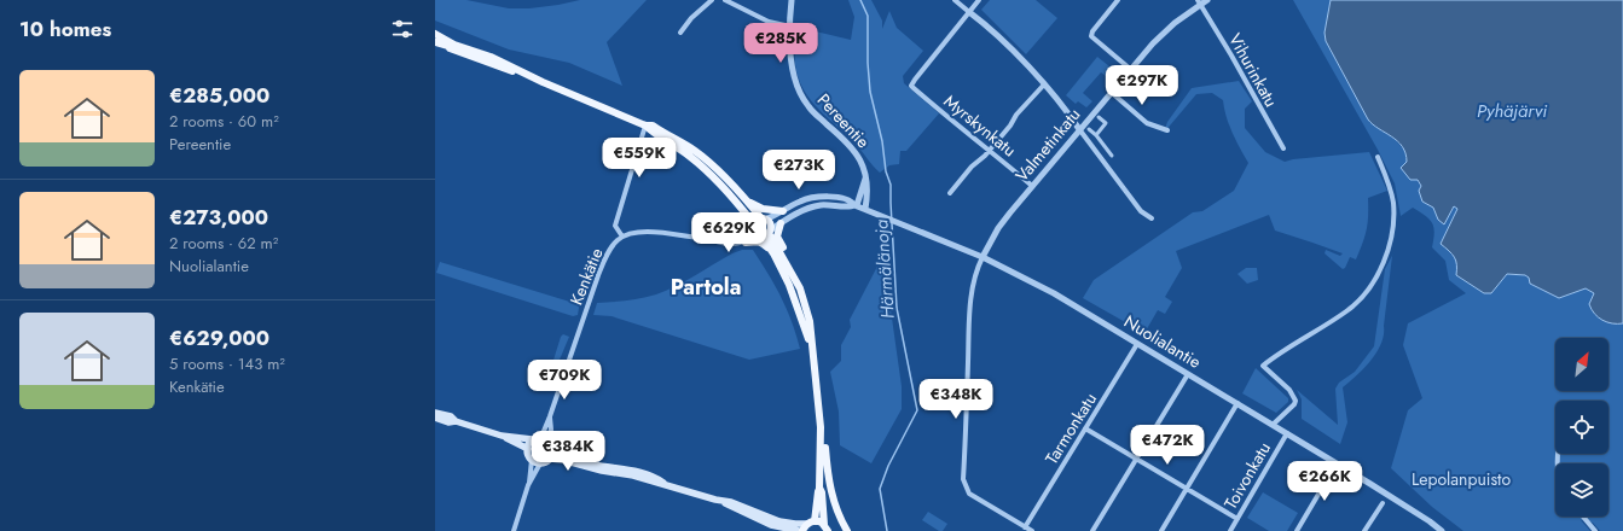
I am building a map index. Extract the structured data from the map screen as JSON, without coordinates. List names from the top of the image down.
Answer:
{
  "streets": {
    "street": [
      "Vihurinkatu",
      "Pereentie",
      "Myrskynkatu",
      "Valmetinkatu",
      "Kenkätie",
      "Nuolialantie",
      "Tarmonkatu",
      "Toivonkatu"
    ]
  },
  "crossings": [
    ["Vihurinkatu", "Valmetinkatu"],
    ["Pereentie", "Nuolialantie"],
    ["Myrskynkatu", "Valmetinkatu"],
    ["Valmetinkatu", "Nuolialantie"],
    ["Nuolialantie", "Tarmonkatu"],
    ["Nuolialantie", "Toivonkatu"]
  ],
  "districts": ["Partola"],
  "water": ["Pyhäjärvi", "Härmälänoja"],
  "parks": ["Lepolanpuisto"],
  "north": "top right",
  "page": {
    "heading": "10 homes",
    "price": [
      "€285K",
      "€297K",
      "€559K",
      "€273K",
      "€629K",
      "€709K",
      "€348K",
      "€472K",
      "€384K",
      "€266K"
    ],
    "list": [
      {
        "name": "€285,000",
        "note": "2 rooms · 60 m² · Pereentie"
      },
      {
        "name": "€273,000",
        "note": "2 rooms · 62 m² · Nuolialantie"
      },
      {
        "name": "€629,000",
        "note": "5 rooms · 143 m² · Kenkätie"
      }
    ]
  }
}
